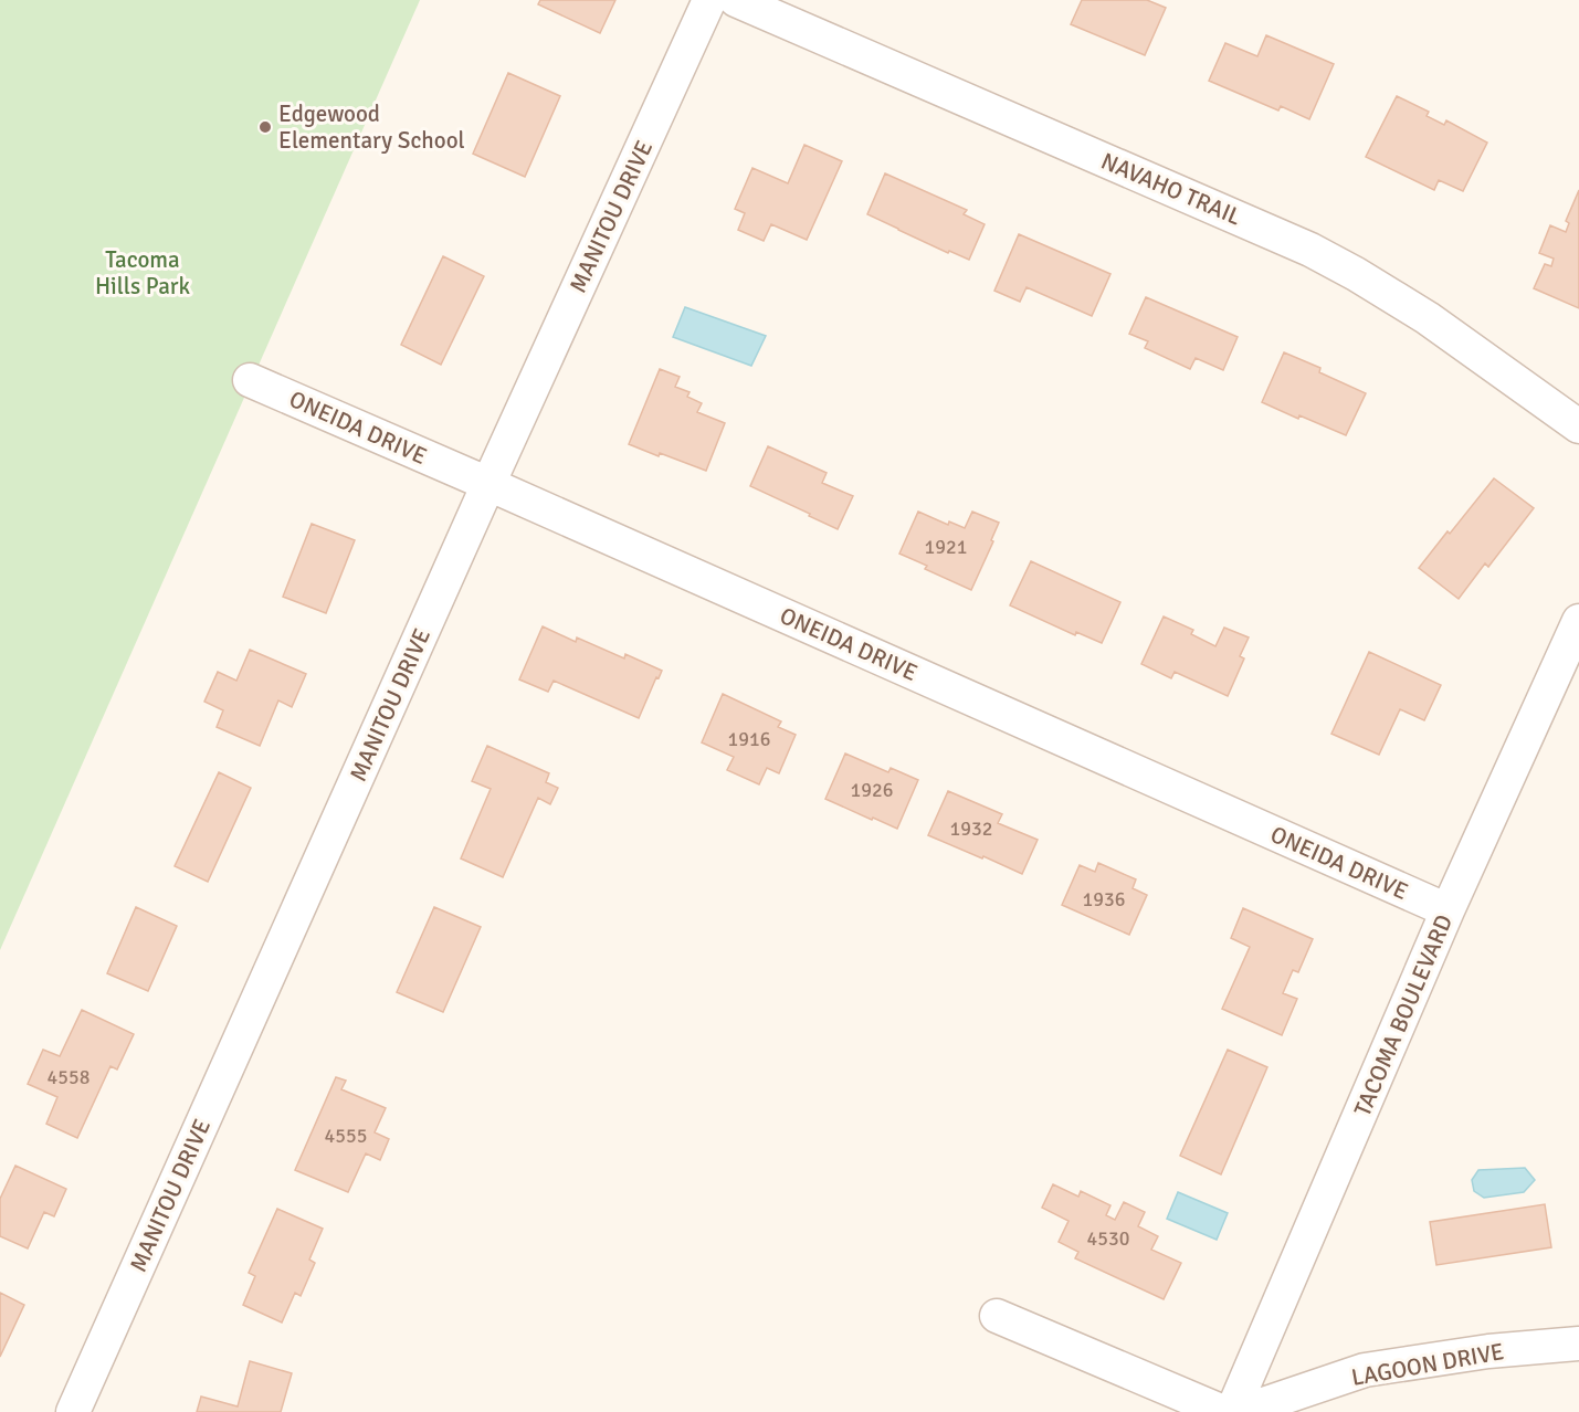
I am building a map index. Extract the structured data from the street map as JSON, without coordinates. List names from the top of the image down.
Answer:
{
  "streets": {
    "street": [
      "NAVAHO TRAIL",
      "MANITOU DRIVE",
      "ONEIDA DRIVE",
      "TACOMA BOULEVARD",
      "LAGOON DRIVE"
    ]
  },
  "crossings": [
    ["MANITOU DRIVE", "ONEIDA DRIVE"],
    ["ONEIDA DRIVE", "TACOMA BOULEVARD"]
  ],
  "parks": ["Tacoma Hills Park"],
  "places": ["Edgewood Elementary School"],
  "house_numbers": [
    "1921",
    "1916",
    "1926",
    "1932",
    "1936",
    "4558",
    "4555",
    "4530"
  ]
}
